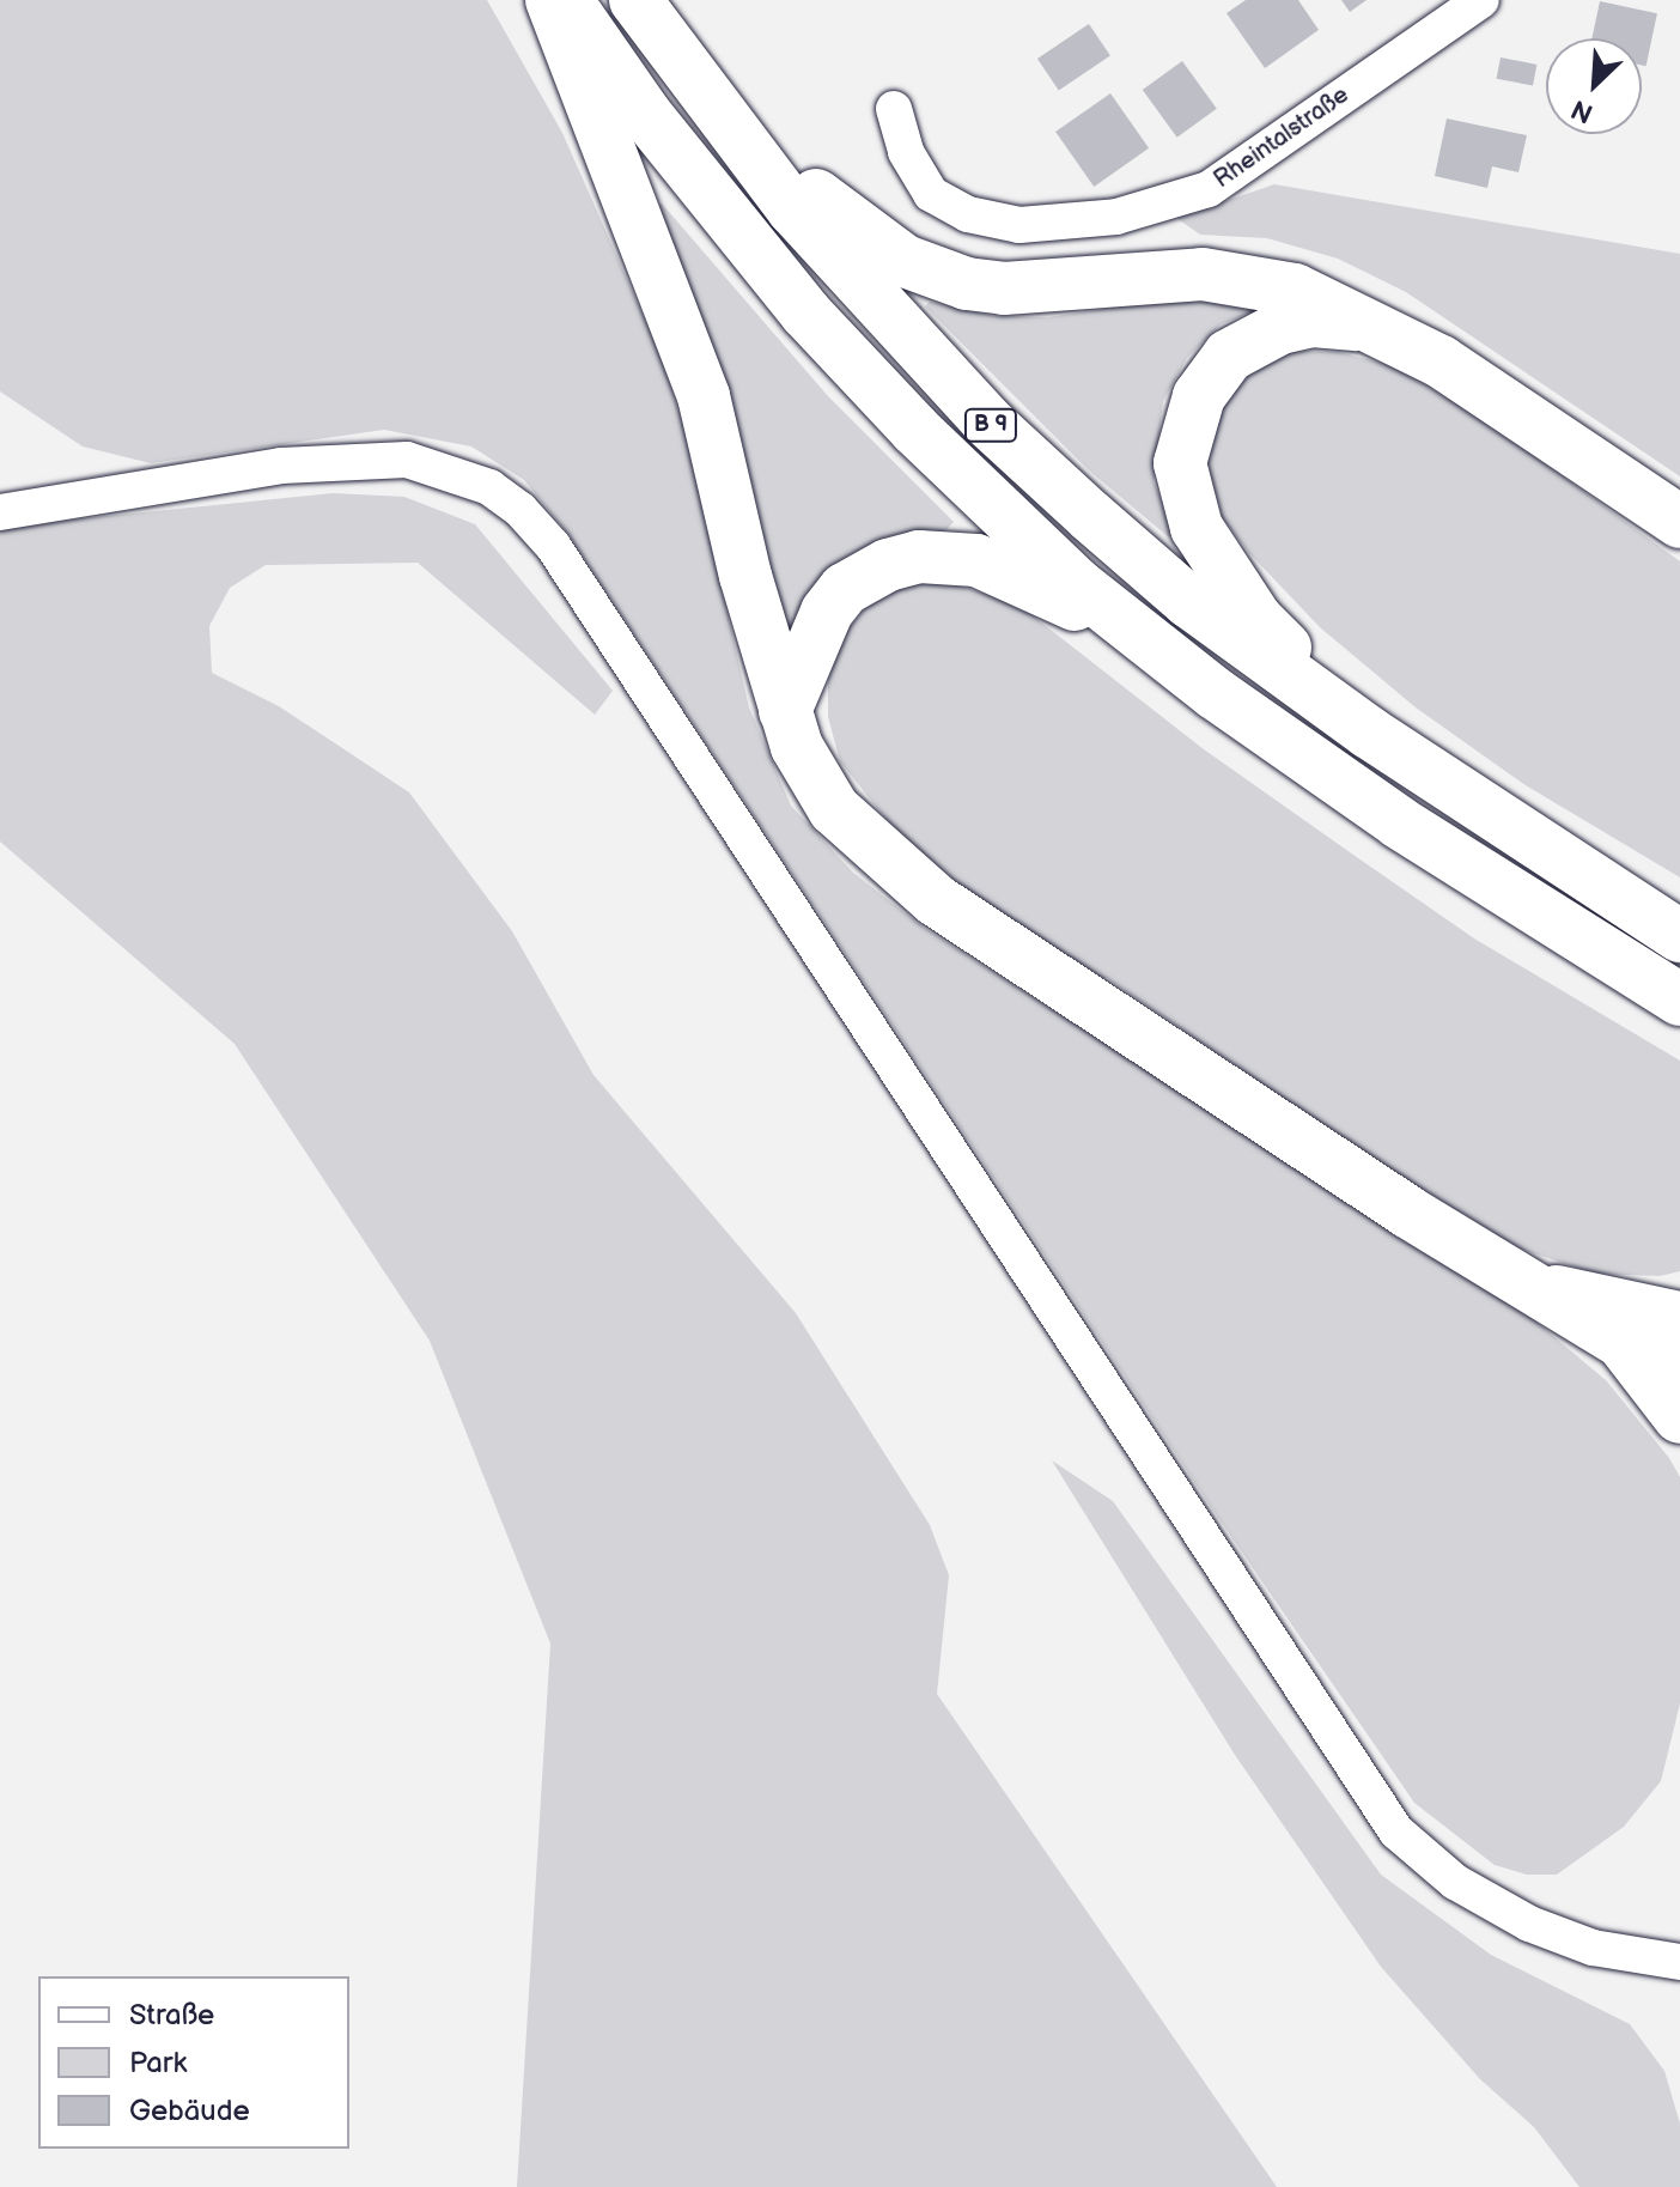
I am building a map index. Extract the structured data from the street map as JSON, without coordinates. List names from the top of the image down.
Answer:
{
  "streets": {
    "highway": ["B 9"],
    "street": ["Rheintalstraße"]
  },
  "legend": ["Straße", "Park", "Gebäude"],
  "north": "bottom left"
}
